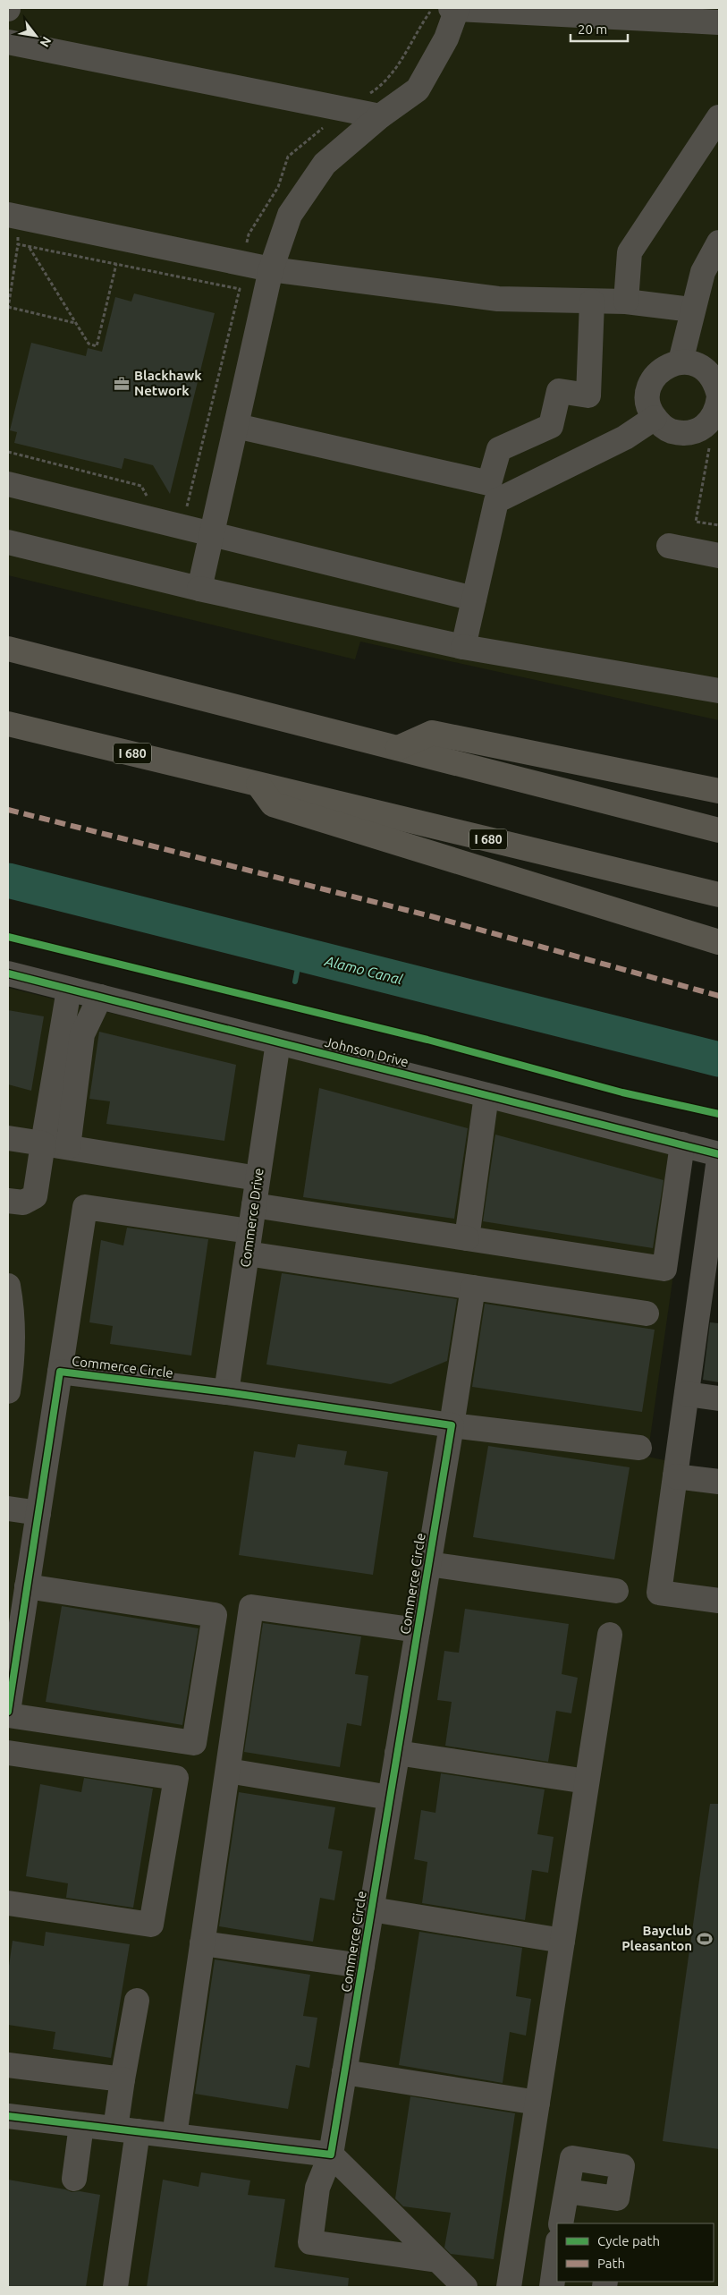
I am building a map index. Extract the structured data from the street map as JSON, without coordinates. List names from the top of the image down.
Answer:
{
  "streets": {
    "highway": ["I 680"],
    "street": ["Johnson Drive", "Commerce Drive", "Commerce Circle"]
  },
  "crossings": [
    ["Johnson Drive", "Commerce Drive"],
    ["Commerce Drive", "Commerce Circle"]
  ],
  "water": ["Alamo Canal"],
  "places": {
    "office": ["Blackhawk Network"],
    "sports": ["Bayclub Pleasanton"]
  },
  "legend": ["Cycle path", "Path"],
  "scale_bar": "20 m",
  "north": "bottom right"
}
